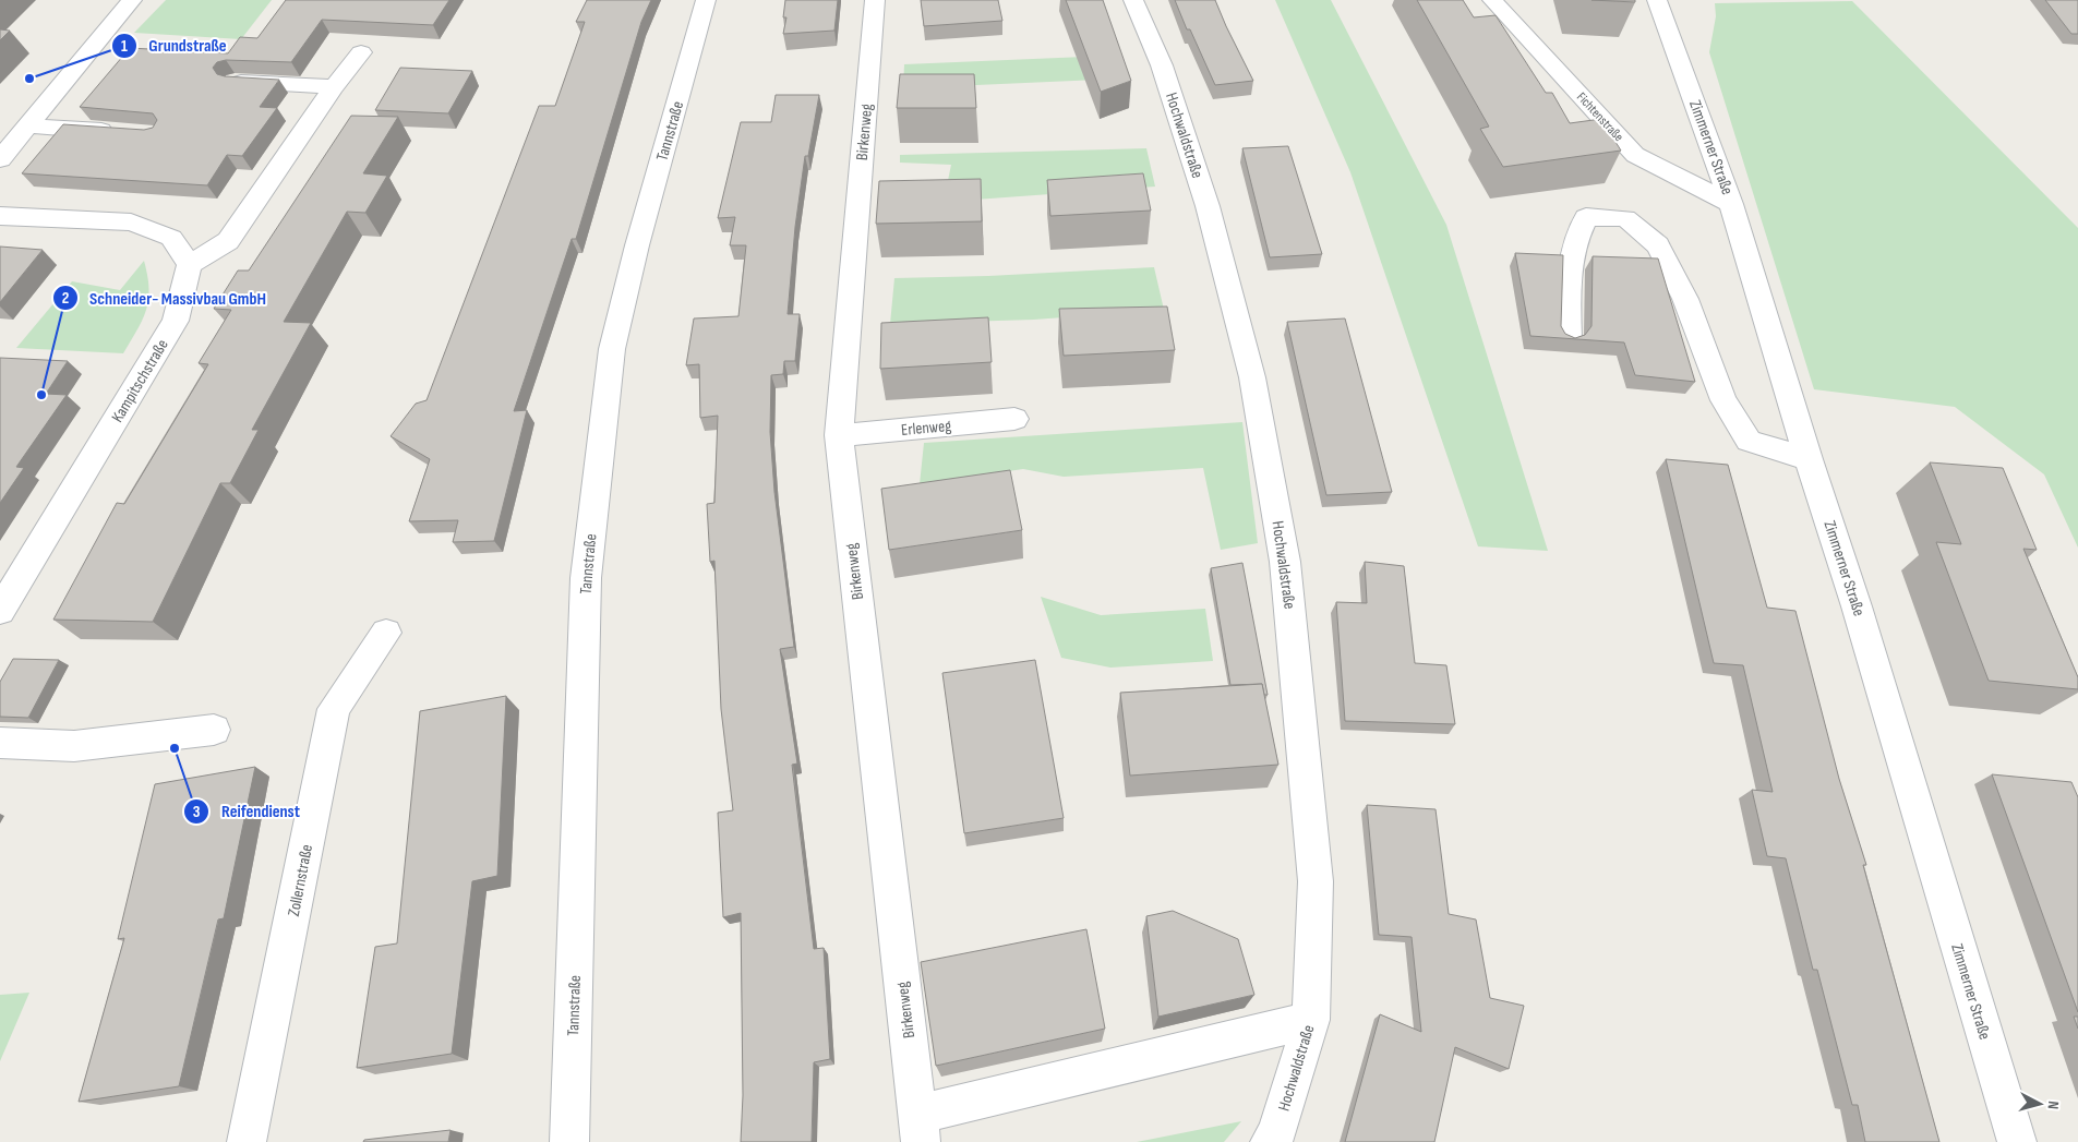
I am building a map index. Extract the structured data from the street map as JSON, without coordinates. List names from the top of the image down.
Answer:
{
  "streets": {
    "street": [
      "Fichtenstraße",
      "Tannstraße",
      "Birkenweg",
      "Hochwaldstraße",
      "Zimmerner Straße",
      "Kampitschstraße",
      "Erlenweg",
      "Zollernstraße"
    ]
  },
  "crossings": [
    ["Fichtenstraße", "Zimmerner Straße"],
    ["Birkenweg", "Erlenweg"]
  ],
  "places": ["Grundstraße", "Schneider- Massivbau GmbH", "Reifendienst"],
  "north": "right"
}
